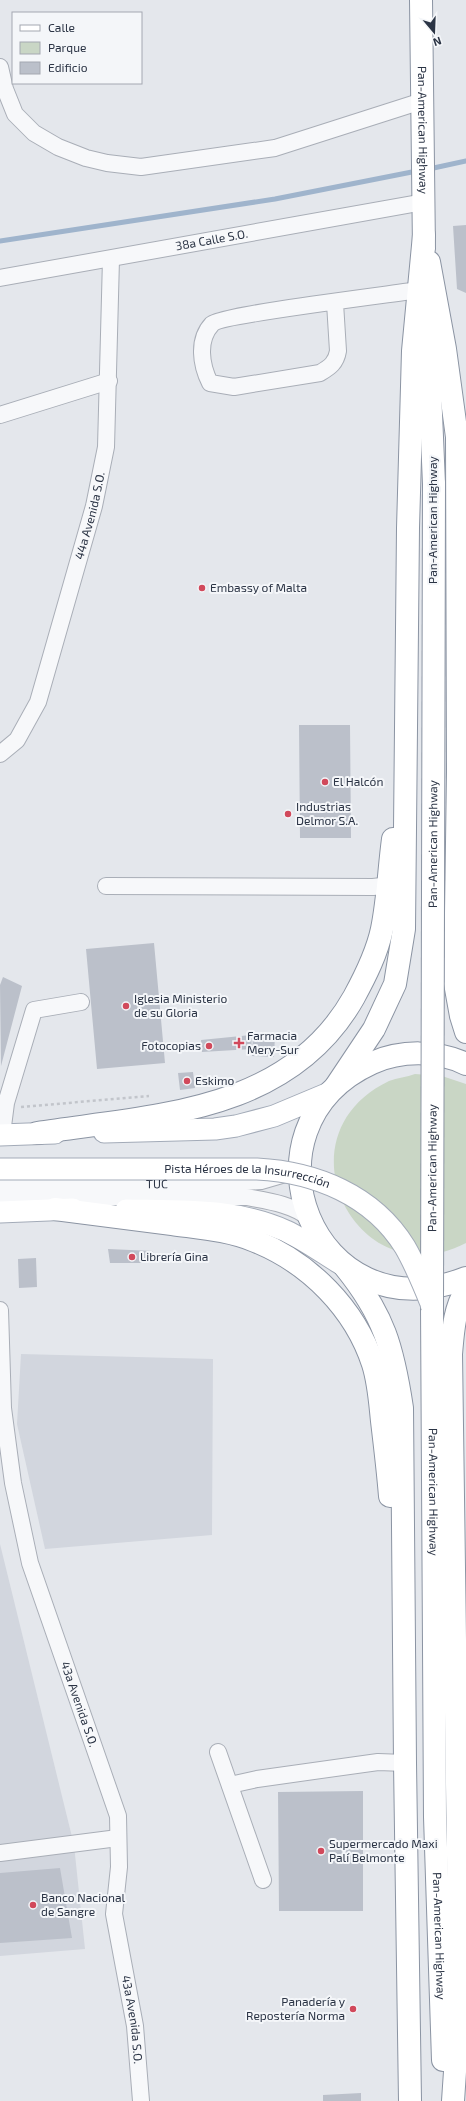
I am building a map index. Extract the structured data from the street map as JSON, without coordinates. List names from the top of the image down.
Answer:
{
  "streets": {
    "highway": ["Pan-American Highway"],
    "main road": ["Pista Héroes de la Insurrección"],
    "street": [
      "38a Calle S.O.",
      "44a Avenida S.O.",
      "TUC",
      "43a Avenida S.O."
    ]
  },
  "crossings": [
    ["Pan-American Highway", "38a Calle S.O."],
    ["Pan-American Highway", "Pista Héroes de la Insurrección"],
    ["Pan-American Highway", "TUC"],
    ["38a Calle S.O.", "44a Avenida S.O."]
  ],
  "places": {
    "other": [
      "Embassy of Malta",
      "El Halcón",
      "Industrias Delmor S.A.",
      "Iglesia Ministerio de su Gloria",
      "Fotocopias",
      "Eskimo",
      "Librería Gina",
      "Supermercado Maxi Palí Belmonte",
      "Banco Nacional de Sangre",
      "Panadería y Repostería Norma"
    ],
    "health": ["Farmacia Mery-Sur"]
  },
  "legend": ["Calle", "Parque", "Edificio"],
  "north": "bottom"
}
